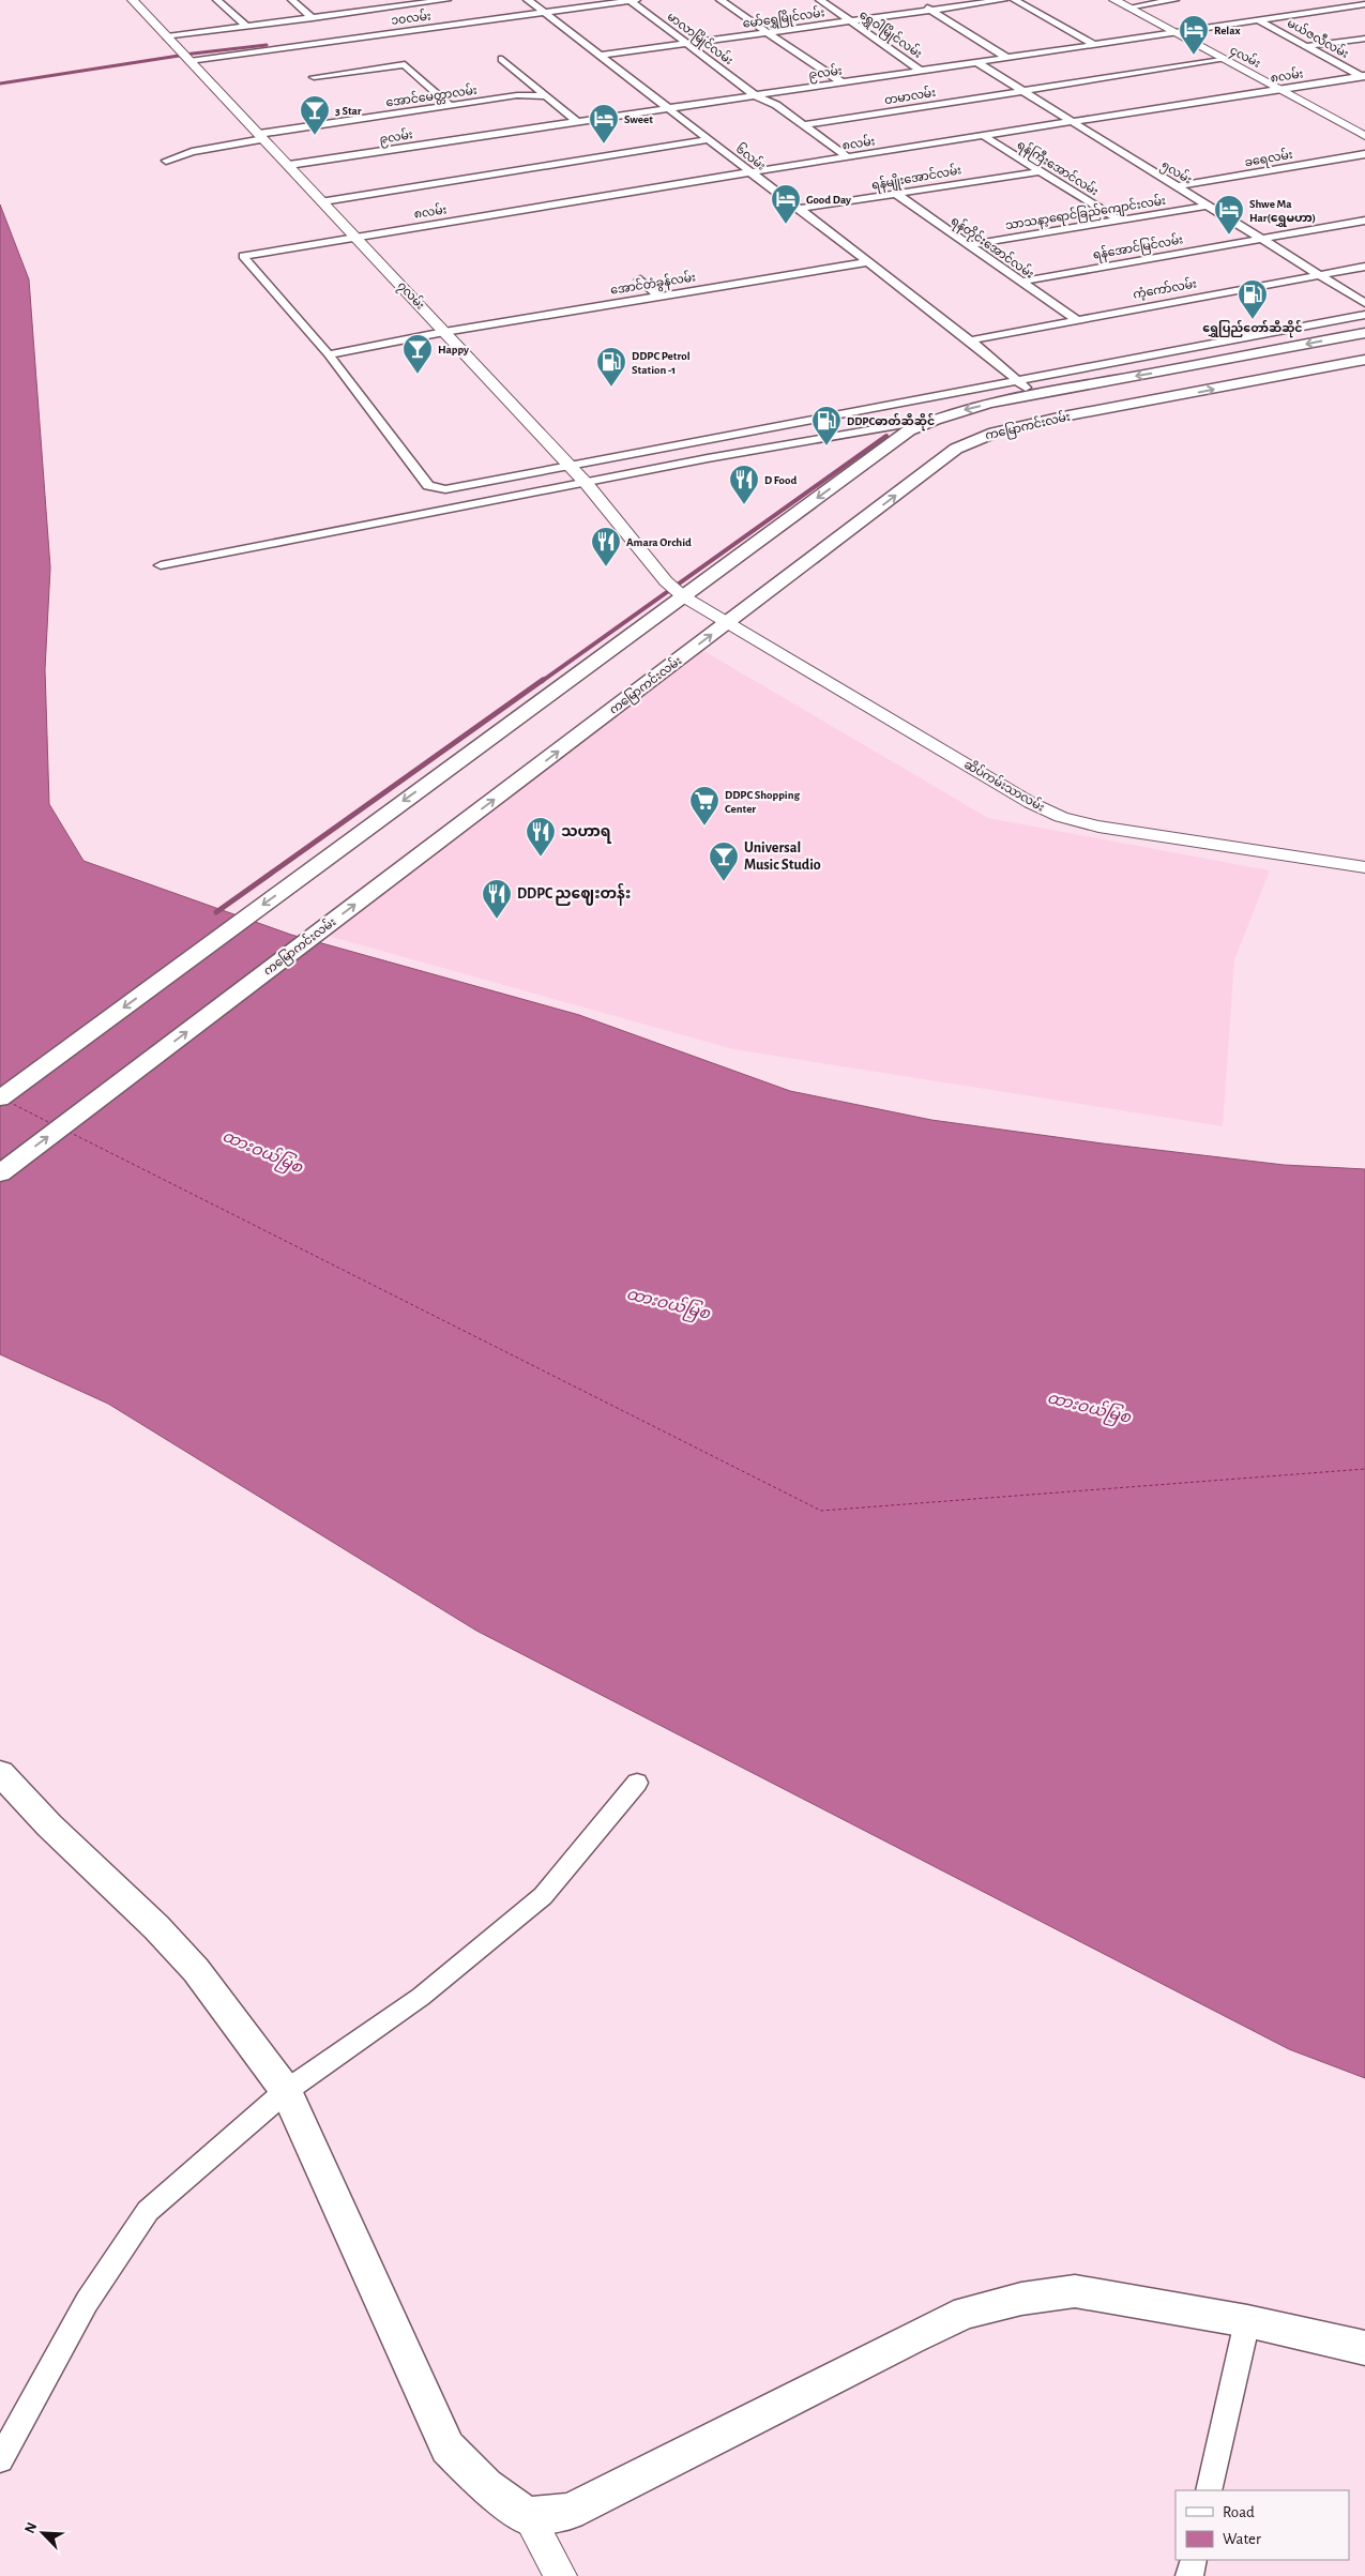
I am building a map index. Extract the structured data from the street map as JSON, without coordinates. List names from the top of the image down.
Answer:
{
  "streets": {
    "main road": ["ကမြောကင်းလမ်း"],
    "street": [
      "၁၀လမ်း",
      "မော်ရွှေမြိုင်လမ်း",
      "ရွှေဝါမြိုင်လမ်း",
      "မာလာမြိုင်လမ်း",
      "မယ်ဇလီလမ်း",
      "၄လမ်း",
      "၉လမ်း",
      "၈လမ်း",
      "အောင်မေတ္တာလမ်း",
      "တမာလမ်း",
      "၆လမ်း",
      "ခရေလမ်း",
      "ရန်ကြီးအောင်လမ်း",
      "၅လမ်း",
      "ရန်မျိုးအောင်လမ်း",
      "သာသနာ့ရောင်ခြည်ကျောင်းလမ်း",
      "ရန်တိုင်းအောင်လမ်း",
      "ရန်အောင်မြင်လမ်း",
      "အောင်တံခွန်လမ်း",
      "ကံ့ကော်လမ်း",
      "၇လမ်း",
      "ဆိပ်ကမ်းသာလမ်း"
    ]
  },
  "crossings": [
    ["၁၀လမ်း", "မာလာမြိုင်လမ်း"],
    ["၁၀လမ်း", "၆လမ်း"],
    ["၁၀လမ်း", "၇လမ်း"],
    ["မော်ရွှေမြိုင်လမ်း", "ရွှေဝါမြိုင်လမ်း"],
    ["မော်ရွှေမြိုင်လမ်း", "မာလာမြိုင်လမ်း"],
    ["မော်ရွှေမြိုင်လမ်း", "၆လမ်း"],
    ["ရွှေဝါမြိုင်လမ်း", "၉လမ်း"],
    ["မာလာမြိုင်လမ်း", "၉လမ်း"],
    ["မာလာမြိုင်လမ်း", "၈လမ်း"],
    ["မာလာမြိုင်လမ်း", "တမာလမ်း"],
    ["မယ်ဇလီလမ်း", "၉လမ်း"],
    ["မယ်ဇလီလမ်း", "၈လမ်း"],
    ["၄လမ်း", "၉လမ်း"],
    ["၄လမ်း", "၈လမ်း"],
    ["၄လမ်း", "တမာလမ်း"],
    ["၉လမ်း", "၆လမ်း"],
    ["၉လမ်း", "၅လမ်း"],
    ["၉လမ်း", "၇လမ်း"],
    ["၈လမ်း", "၆လမ်း"],
    ["၈လမ်း", "ရန်ကြီးအောင်လမ်း"],
    ["၈လမ်း", "၅လမ်း"],
    ["၈လမ်း", "၇လမ်း"],
    ["အောင်မေတ္တာလမ်း", "၇လမ်း"],
    ["တမာလမ်း", "၅လမ်း"],
    ["၆လမ်း", "ရန်မျိုးအောင်လမ်း"],
    ["၆လမ်း", "အောင်တံခွန်လမ်း"],
    ["၆လမ်း", "ကံ့ကော်လမ်း"],
    ["၆လမ်း", "ကမြောကင်းလမ်း"],
    ["ခရေလမ်း", "၅လမ်း"],
    ["ရန်ကြီးအောင်လမ်း", "ရန်မျိုးအောင်လမ်း"],
    ["ရန်ကြီးအောင်လမ်း", "သာသနာ့ရောင်ခြည်ကျောင်းလမ်း"],
    ["၅လမ်း", "သာသနာ့ရောင်ခြည်ကျောင်းလမ်း"],
    ["၅လမ်း", "ရန်အောင်မြင်လမ်း"],
    ["၅လမ်း", "ကံ့ကော်လမ်း"],
    ["ရန်မျိုးအောင်လမ်း", "ရန်တိုင်းအောင်လမ်း"],
    ["သာသနာ့ရောင်ခြည်ကျောင်းလမ်း", "ရန်တိုင်းအောင်လမ်း"],
    ["ရန်တိုင်းအောင်လမ်း", "ရန်အောင်မြင်လမ်း"],
    ["ရန်တိုင်းအောင်လမ်း", "ကံ့ကော်လမ်း"],
    ["အောင်တံခွန်လမ်း", "၇လမ်း"],
    ["၇လမ်း", "ကမြောကင်းလမ်း"],
    ["၇လမ်း", "ဆိပ်ကမ်းသာလမ်း"],
    ["ကမြောကင်းလမ်း", "ဆိပ်ကမ်းသာလမ်း"]
  ],
  "water": ["ထားဝယ်မြစ"],
  "places": {
    "hotel": [
      "Relax",
      "Sweet",
      "Good Day",
      "Shwe Ma Har(‌‌ရွှေမဟာ)"
    ],
    "bar": ["3 Star", "Happy", "Universal Music Studio"],
    "fuel station": ["ရွှေပြည်တော်ဆီဆိုင်", "DDPC Petrol Station -1", "DDPCဓာတ်ဆီဆိုင်"],
    "restaurant": [
      "D Food",
      "Amara Orchid",
      "သဟာရ",
      "DDPC ညဈေးတန်း"
    ],
    "supermarket": ["DDPC Shopping Center"]
  },
  "legend": ["Road", "Water"],
  "north": "top left"
}
